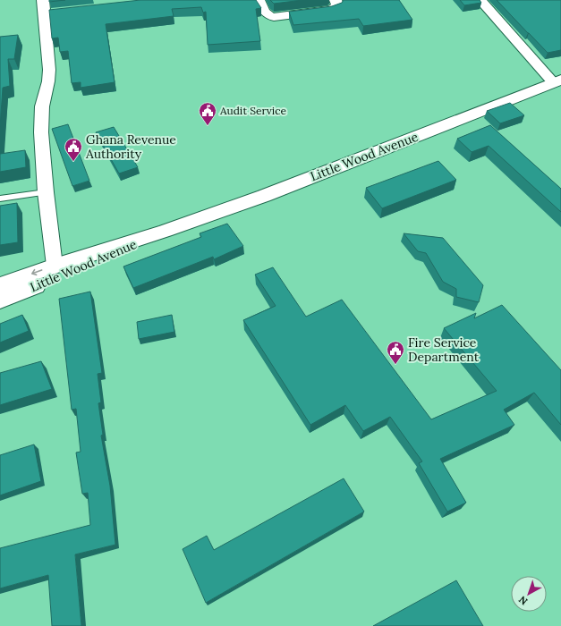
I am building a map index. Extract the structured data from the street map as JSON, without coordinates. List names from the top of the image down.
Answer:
{
  "streets": {
    "street": ["Little Wood Avenue"]
  },
  "places": {
    "public building": ["Audit Service", "Ghana Revenue Authority", "Fire Service Department"]
  },
  "north": "bottom left"
}
